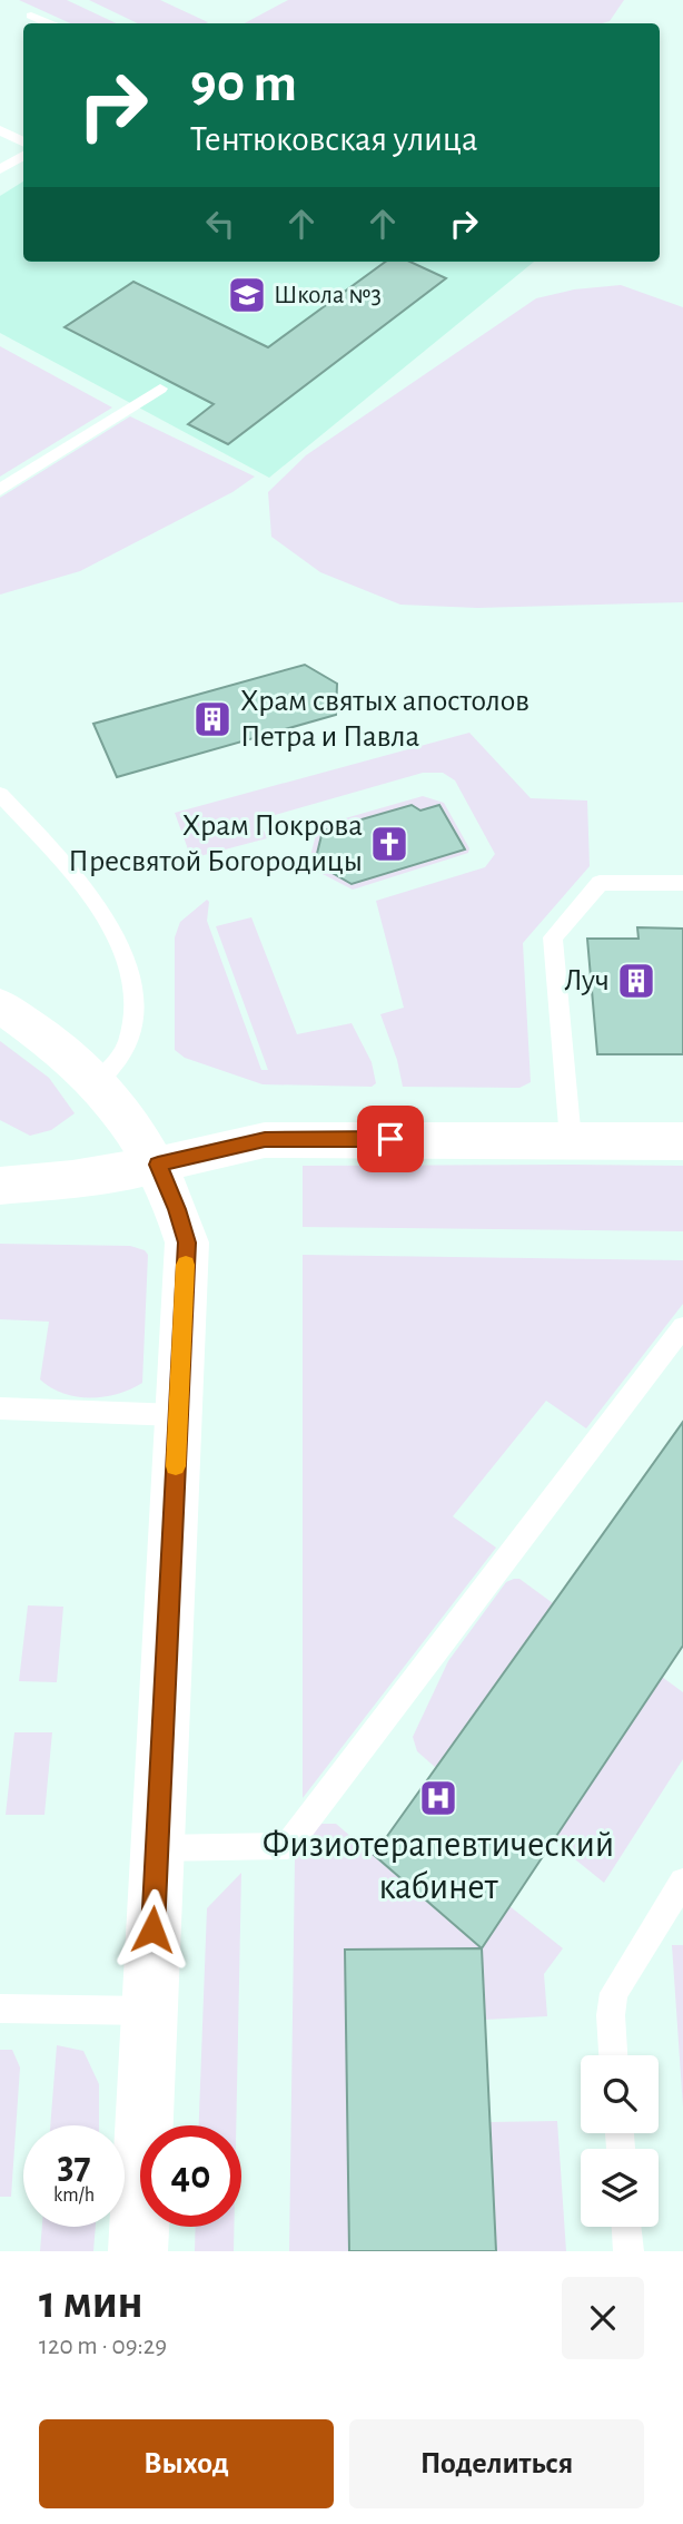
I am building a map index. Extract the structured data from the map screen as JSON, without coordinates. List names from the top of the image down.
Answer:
{
  "places": {
    "school or university": ["Школа №3"],
    "building": ["Храм святых апостолов Петра и Павла", "Луч"],
    "church": ["Храм Покрова Пресвятой Богородицы"],
    "hospital": ["Физиотерапевтический кабинет"]
  },
  "page": {
    "turn": ["90 m", "Тентюковская улица"],
    "speed": "37 km/h",
    "limit": "40",
    "heading": ["1 мин", "120 m · 09:29"],
    "buttons": ["Выход", "Поделиться"]
  }
}
